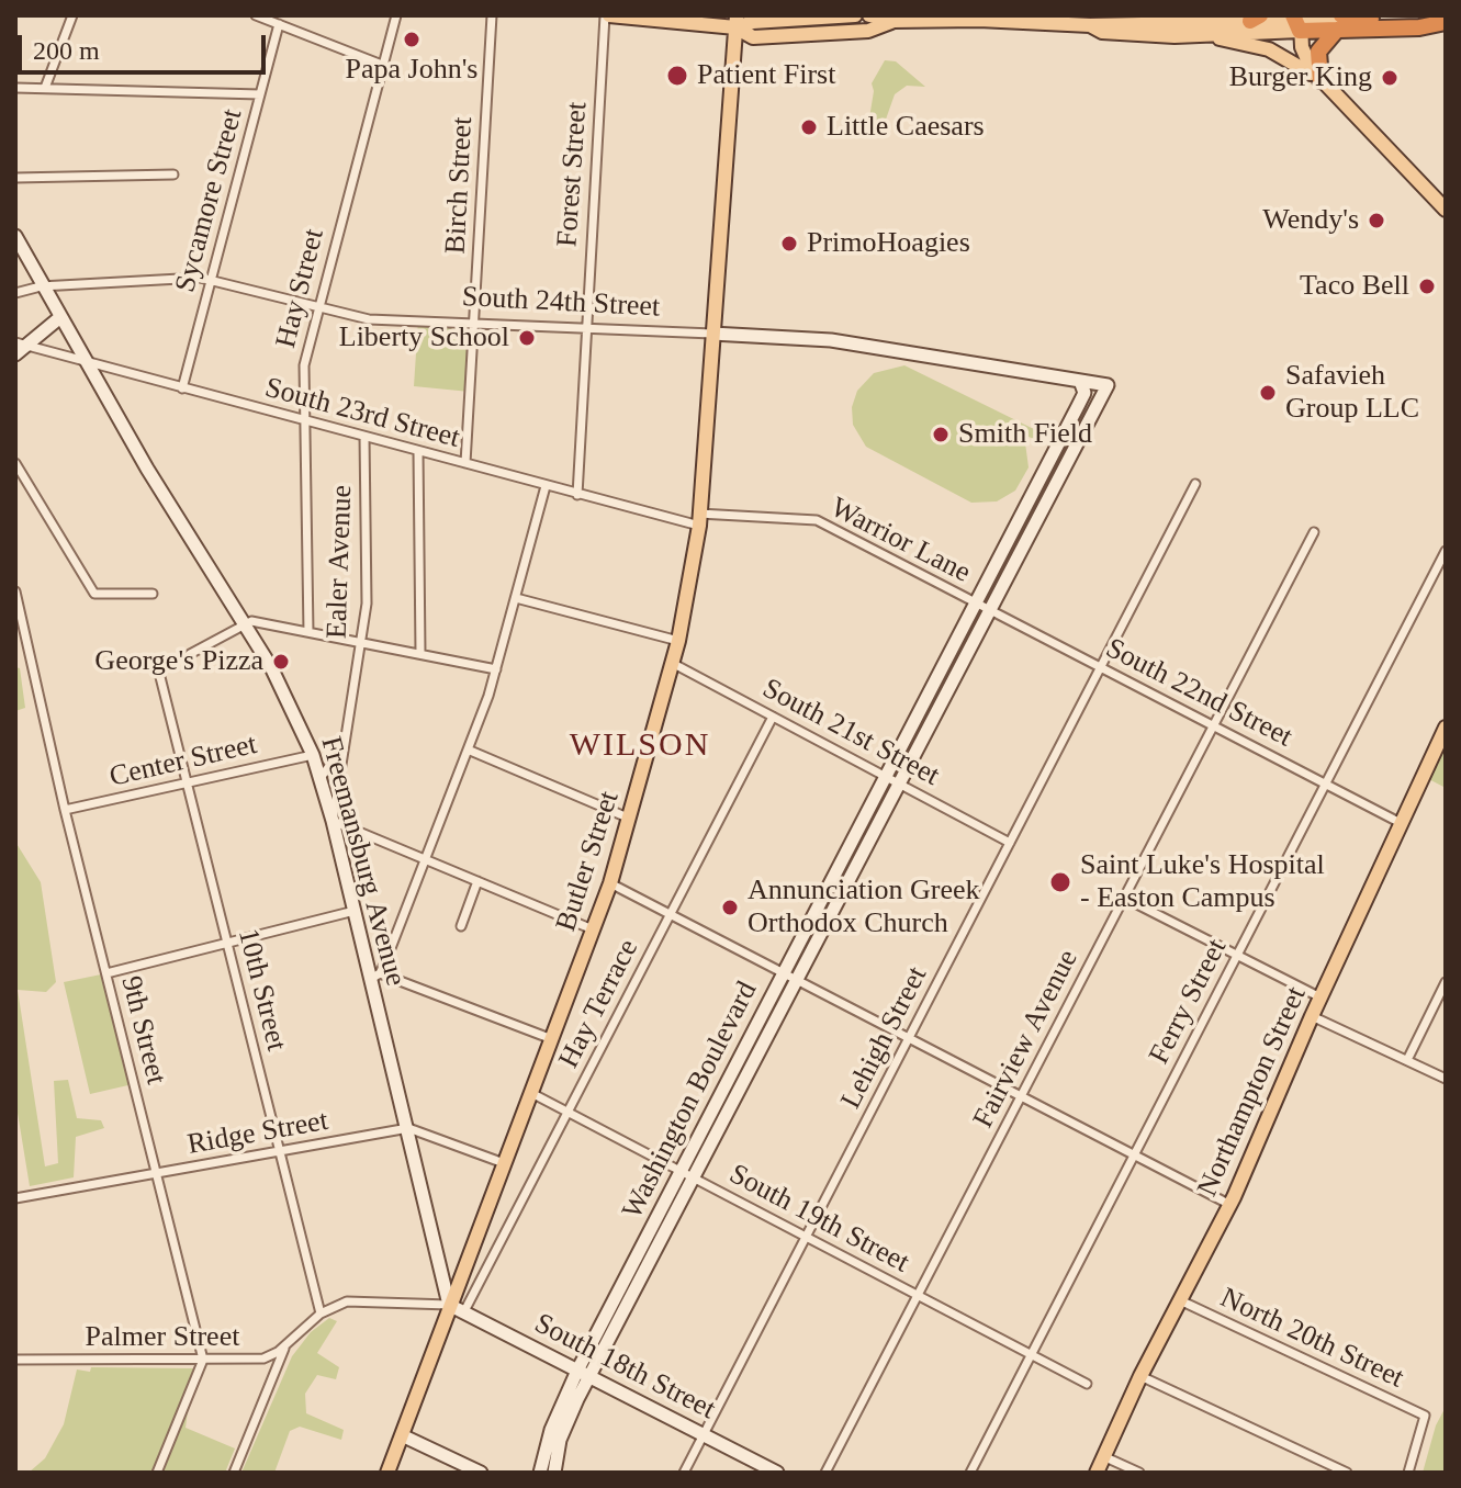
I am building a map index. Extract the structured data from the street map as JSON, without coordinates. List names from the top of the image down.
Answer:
{
  "streets": {
    "main road": ["Butler Street", "Northampton Street"],
    "street": [
      "Forest Street",
      "Birch Street",
      "Sycamore Street",
      "Hay Street",
      "South 24th Street",
      "South 23rd Street",
      "Warrior Lane",
      "Ealer Avenue",
      "South 22nd Street",
      "South 21st Street",
      "Center Street",
      "Freemansburg Avenue",
      "10th Street",
      "Ferry Street",
      "Hay Terrace",
      "9th Street",
      "Lehigh Street",
      "Fairview Avenue",
      "Washington Boulevard",
      "Ridge Street",
      "South 19th Street",
      "Palmer Street",
      "North 20th Street",
      "South 18th Street"
    ]
  },
  "crossings": [
    ["Forest Street", "South 24th Street"],
    ["Forest Street", "South 23rd Street"],
    ["Birch Street", "South 24th Street"],
    ["Birch Street", "South 23rd Street"],
    ["Sycamore Street", "South 24th Street"],
    ["Sycamore Street", "South 23rd Street"],
    ["Hay Street", "South 24th Street"],
    ["Hay Street", "South 23rd Street"],
    ["South 24th Street", "Freemansburg Avenue"],
    ["South 24th Street", "Butler Street"],
    ["South 24th Street", "Washington Boulevard"],
    ["South 23rd Street", "Warrior Lane"],
    ["South 23rd Street", "Ealer Avenue"],
    ["South 23rd Street", "Freemansburg Avenue"],
    ["South 23rd Street", "Butler Street"],
    ["Warrior Lane", "South 22nd Street"],
    ["Warrior Lane", "Butler Street"],
    ["Warrior Lane", "Washington Boulevard"],
    ["Ealer Avenue", "Freemansburg Avenue"],
    ["South 22nd Street", "Ferry Street"],
    ["South 22nd Street", "Lehigh Street"],
    ["South 22nd Street", "Fairview Avenue"],
    ["South 22nd Street", "Northampton Street"],
    ["South 22nd Street", "Washington Boulevard"],
    ["South 21st Street", "Butler Street"],
    ["South 21st Street", "Hay Terrace"],
    ["South 21st Street", "Lehigh Street"],
    ["South 21st Street", "Washington Boulevard"],
    ["Center Street", "Freemansburg Avenue"],
    ["Center Street", "10th Street"],
    ["Center Street", "9th Street"],
    ["Freemansburg Avenue", "Butler Street"],
    ["Freemansburg Avenue", "Ridge Street"],
    ["Freemansburg Avenue", "Palmer Street"],
    ["Freemansburg Avenue", "South 18th Street"],
    ["Butler Street", "South 19th Street"],
    ["Butler Street", "Palmer Street"],
    ["Butler Street", "South 18th Street"],
    ["10th Street", "Ridge Street"],
    ["10th Street", "Palmer Street"],
    ["Ferry Street", "South 19th Street"],
    ["Hay Terrace", "South 19th Street"],
    ["Hay Terrace", "South 18th Street"],
    ["9th Street", "Ridge Street"],
    ["9th Street", "Palmer Street"],
    ["Lehigh Street", "South 19th Street"],
    ["Lehigh Street", "South 18th Street"],
    ["Fairview Avenue", "South 19th Street"],
    ["Northampton Street", "North 20th Street"],
    ["Washington Boulevard", "South 19th Street"],
    ["Washington Boulevard", "South 18th Street"],
    ["Palmer Street", "South 18th Street"]
  ],
  "districts": ["WILSON"],
  "places": [
    "Papa John's",
    "Patient First",
    "Burger King",
    "Little Caesars",
    "Wendy's",
    "PrimoHoagies",
    "Taco Bell",
    "Liberty School",
    "Safavieh Group LLC",
    "Smith Field",
    "George's Pizza",
    "Saint Luke's Hospital - Easton Campus",
    "Annunciation Greek Orthodox Church"
  ],
  "scale_bar": "200 m"
}
